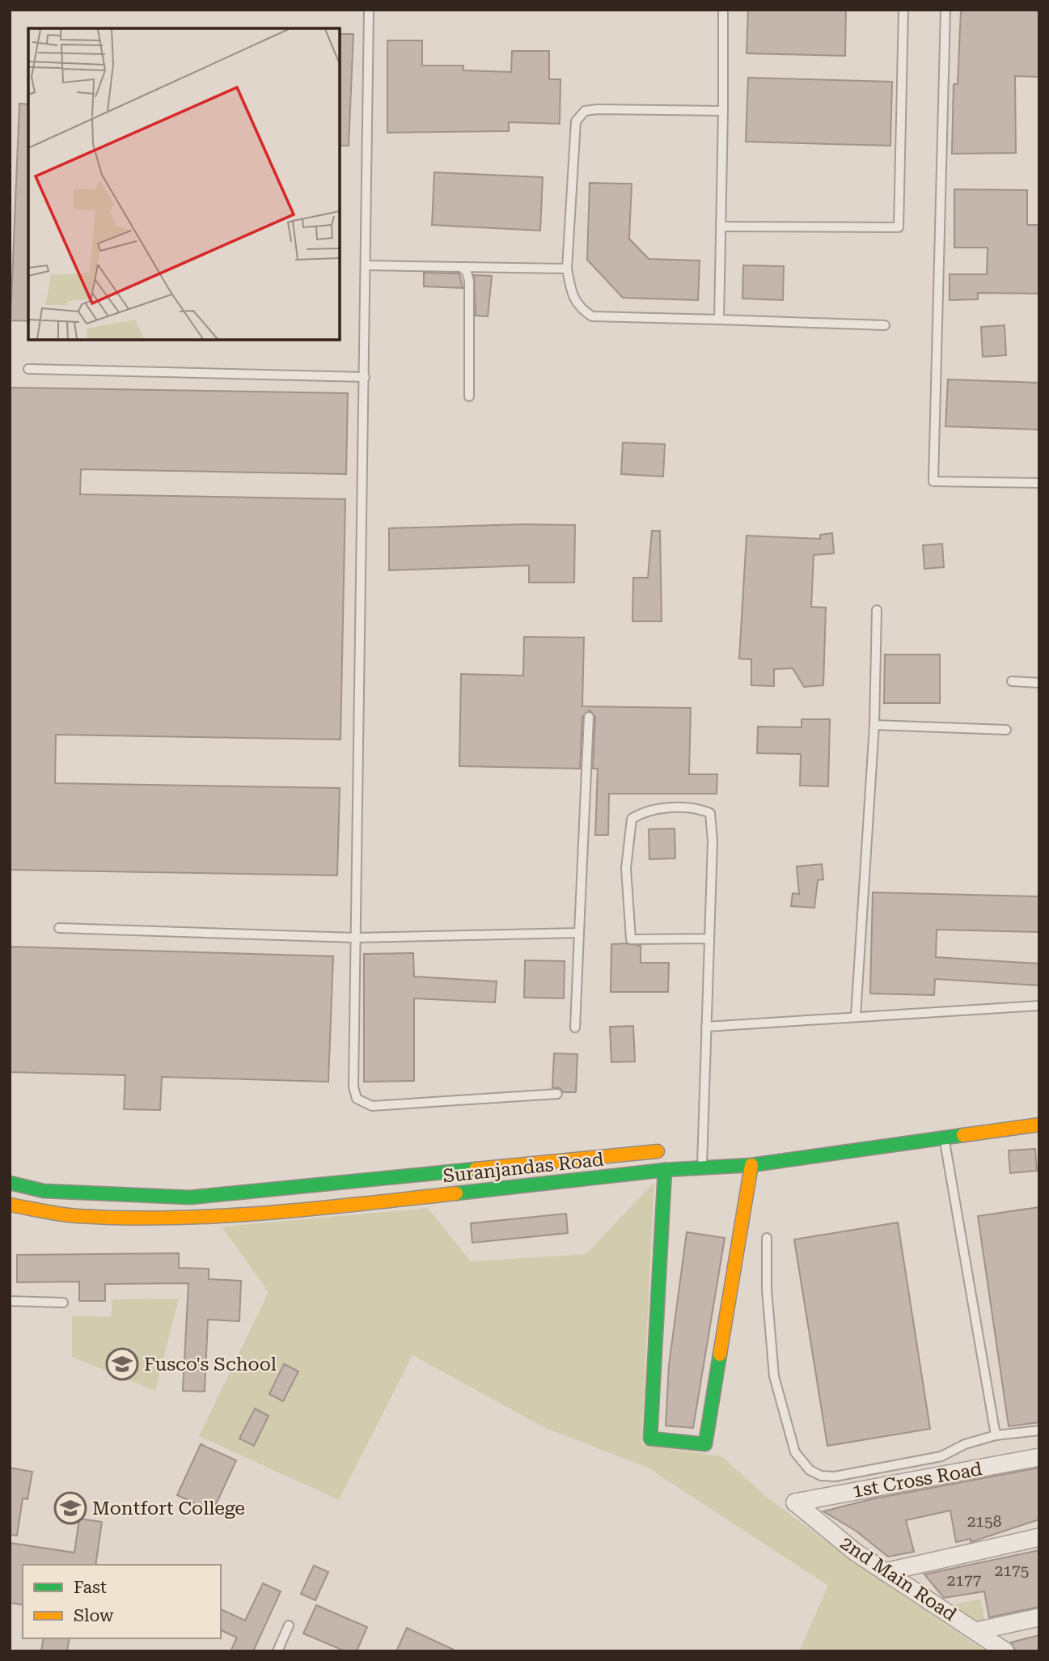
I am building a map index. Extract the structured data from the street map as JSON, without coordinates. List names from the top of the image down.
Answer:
{
  "streets": {
    "main road": ["Suranjandas Road"],
    "street": ["1st Cross Road", "2nd Main Road"]
  },
  "crossings": [
    ["1st Cross Road", "2nd Main Road"]
  ],
  "places": {
    "school or university": ["Fusco's School", "Montfort College"]
  },
  "house_numbers": ["2158", "2175", "2177"],
  "legend": ["Fast", "Slow"]
}
